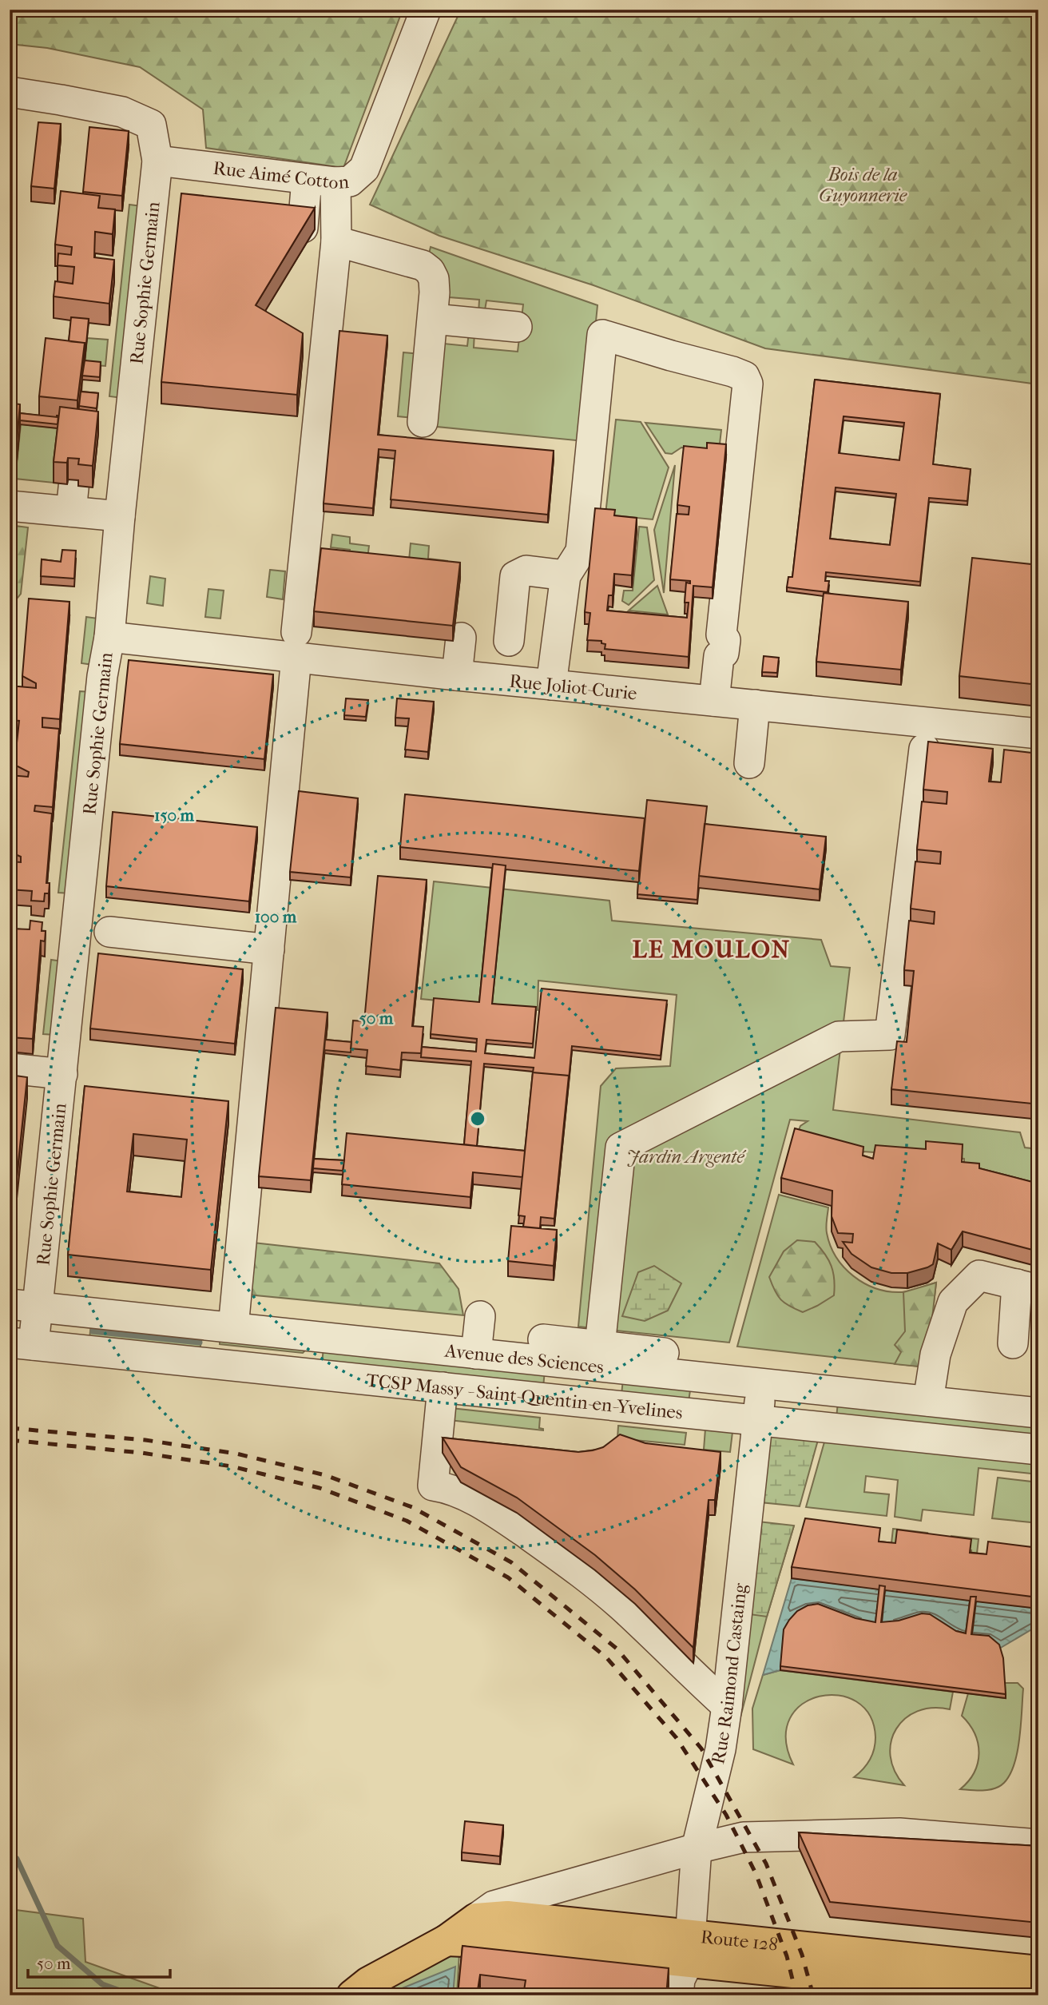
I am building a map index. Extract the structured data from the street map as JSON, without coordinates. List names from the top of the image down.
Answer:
{
  "streets": {
    "main road": ["Route 128"],
    "street": [
      "Rue Aimé Cotton",
      "Rue Sophie Germain",
      "Rue Joliot-Curie",
      "Avenue des Sciences",
      "TCSP Massy - Saint-Quentin-en-Yvelines",
      "Rue Raimond Castaing"
    ]
  },
  "crossings": [
    ["Rue Aimé Cotton", "Rue Sophie Germain"],
    ["Rue Sophie Germain", "Rue Joliot-Curie"],
    ["Rue Sophie Germain", "Avenue des Sciences"],
    ["Rue Sophie Germain", "TCSP Massy - Saint-Quentin-en-Yvelines"],
    ["Avenue des Sciences", "Rue Raimond Castaing"],
    ["TCSP Massy - Saint-Quentin-en-Yvelines", "Rue Raimond Castaing"],
    ["Rue Raimond Castaing", "Route 128"]
  ],
  "districts": ["LE MOULON"],
  "parks": ["Bois de la Guyonnerie", "Jardin Argenté"],
  "scale_bar": "50 m",
  "rings": ["150 m", "100 m", "50 m"]
}
